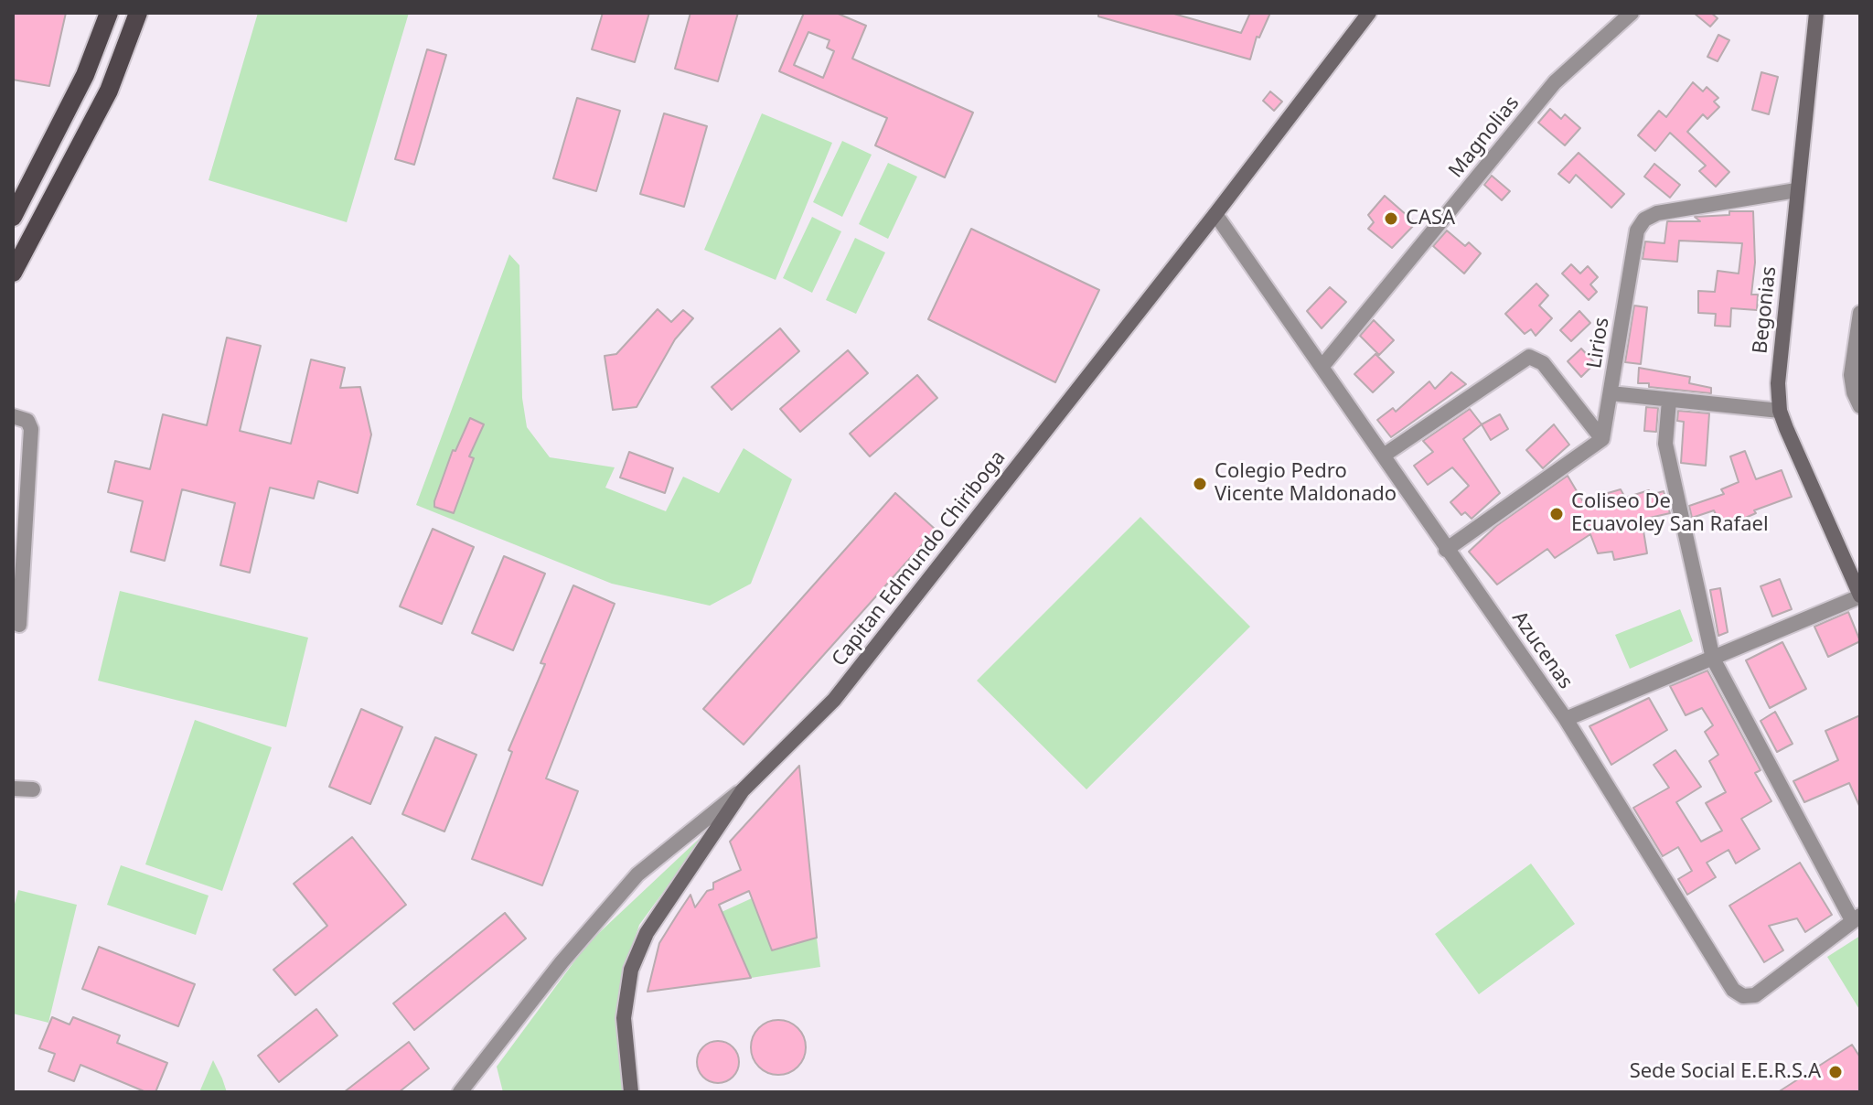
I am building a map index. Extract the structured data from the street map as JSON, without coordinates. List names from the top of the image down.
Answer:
{
  "streets": {
    "street": [
      "Magnolias",
      "Begonias",
      "Lirios",
      "Capitan Edmundo Chiriboga",
      "Azucenas"
    ]
  },
  "crossings": [
    ["Magnolias", "Azucenas"],
    ["Begonias", "Lirios"],
    ["Capitan Edmundo Chiriboga", "Azucenas"]
  ],
  "places": [
    "CASA",
    "Colegio Pedro Vicente Maldonado",
    "Coliseo De Ecuavoley San Rafael",
    "Sede Social E.E.R.S.A"
  ]
}
